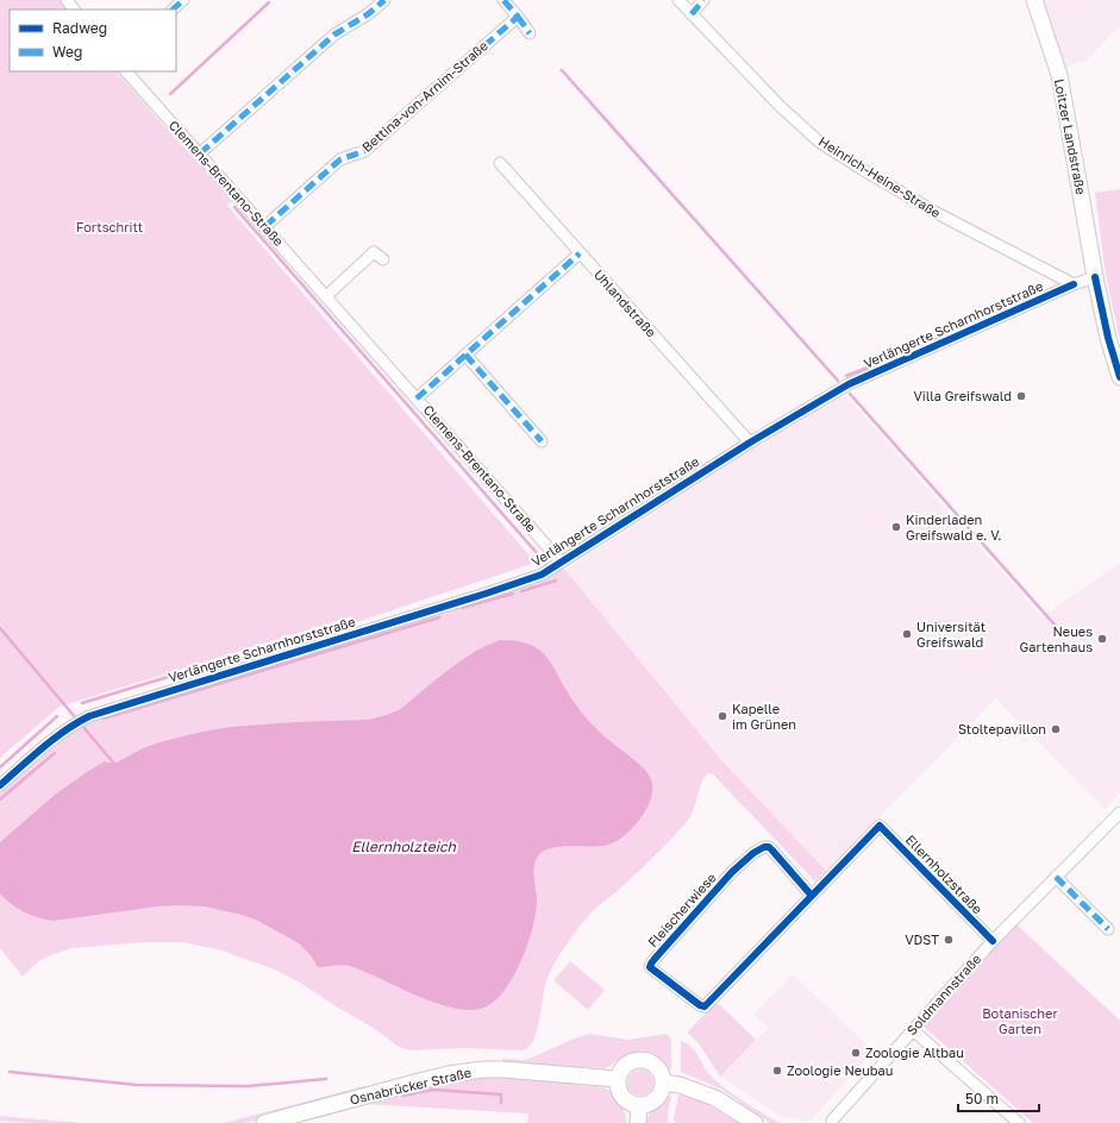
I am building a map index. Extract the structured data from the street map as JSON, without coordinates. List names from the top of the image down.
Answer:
{
  "streets": {
    "main road": ["Loitzer Landstraße", "Osnabrücker Straße"],
    "street": [
      "Bettina-von-Arnim-Straße",
      "Heinrich-Heine-Straße",
      "Clemens-Brentano-Straße",
      "Uhlandstraße",
      "Verlängerte Scharnhorststraße",
      "Ellernholzstraße",
      "Fleischerwiese",
      "Soldmannstraße"
    ]
  },
  "crossings": [
    ["Bettina-von-Arnim-Straße", "Clemens-Brentano-Straße"],
    ["Loitzer Landstraße", "Verlängerte Scharnhorststraße"],
    ["Heinrich-Heine-Straße", "Verlängerte Scharnhorststraße"],
    ["Clemens-Brentano-Straße", "Uhlandstraße"],
    ["Clemens-Brentano-Straße", "Verlängerte Scharnhorststraße"],
    ["Uhlandstraße", "Verlängerte Scharnhorststraße"],
    ["Ellernholzstraße", "Fleischerwiese"],
    ["Ellernholzstraße", "Soldmannstraße"]
  ],
  "water": ["Ellernholzteich"],
  "parks": ["Fortschritt", "Botanischer Garten"],
  "places": [
    "Villa Greifswald",
    "Kinderladen Greifswald e. V.",
    "Universität Greifswald",
    "Neues Gartenhaus",
    "Kapelle im Grünen",
    "Stoltepavillon",
    "VDST",
    "Zoologie Altbau",
    "Zoologie Neubau"
  ],
  "legend": ["Radweg", "Weg"],
  "scale_bar": "50 m"
}
